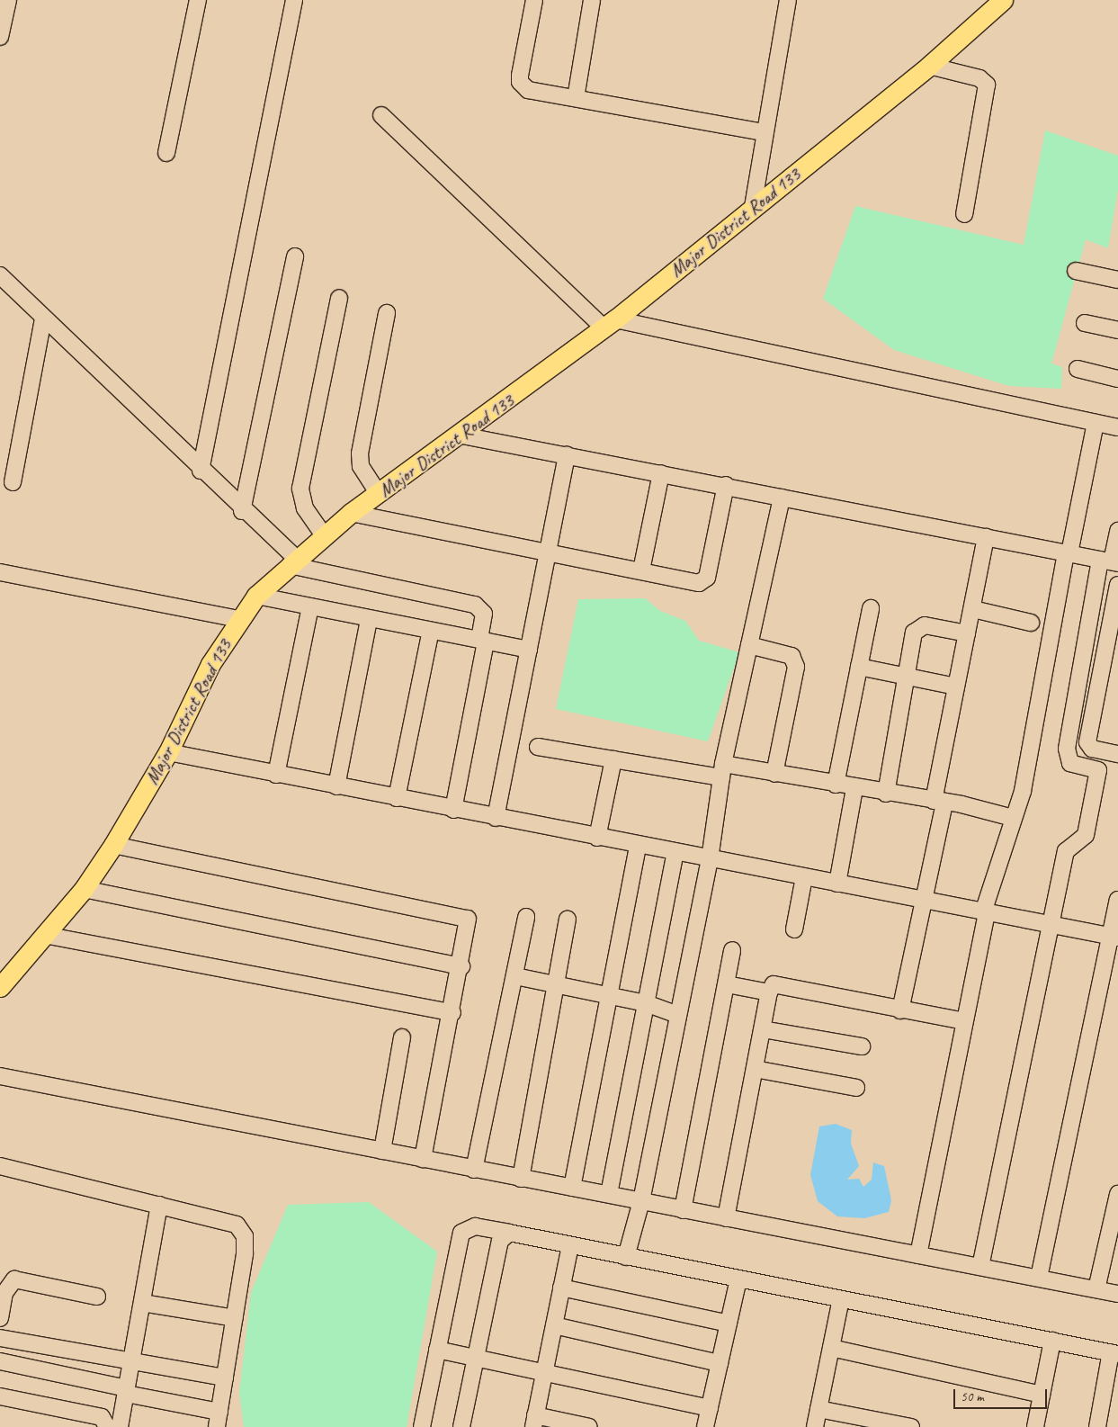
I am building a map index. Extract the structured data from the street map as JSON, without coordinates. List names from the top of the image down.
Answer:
{
  "streets": {
    "main road": ["Major District Road 133"]
  },
  "scale_bar": "50 m"
}
